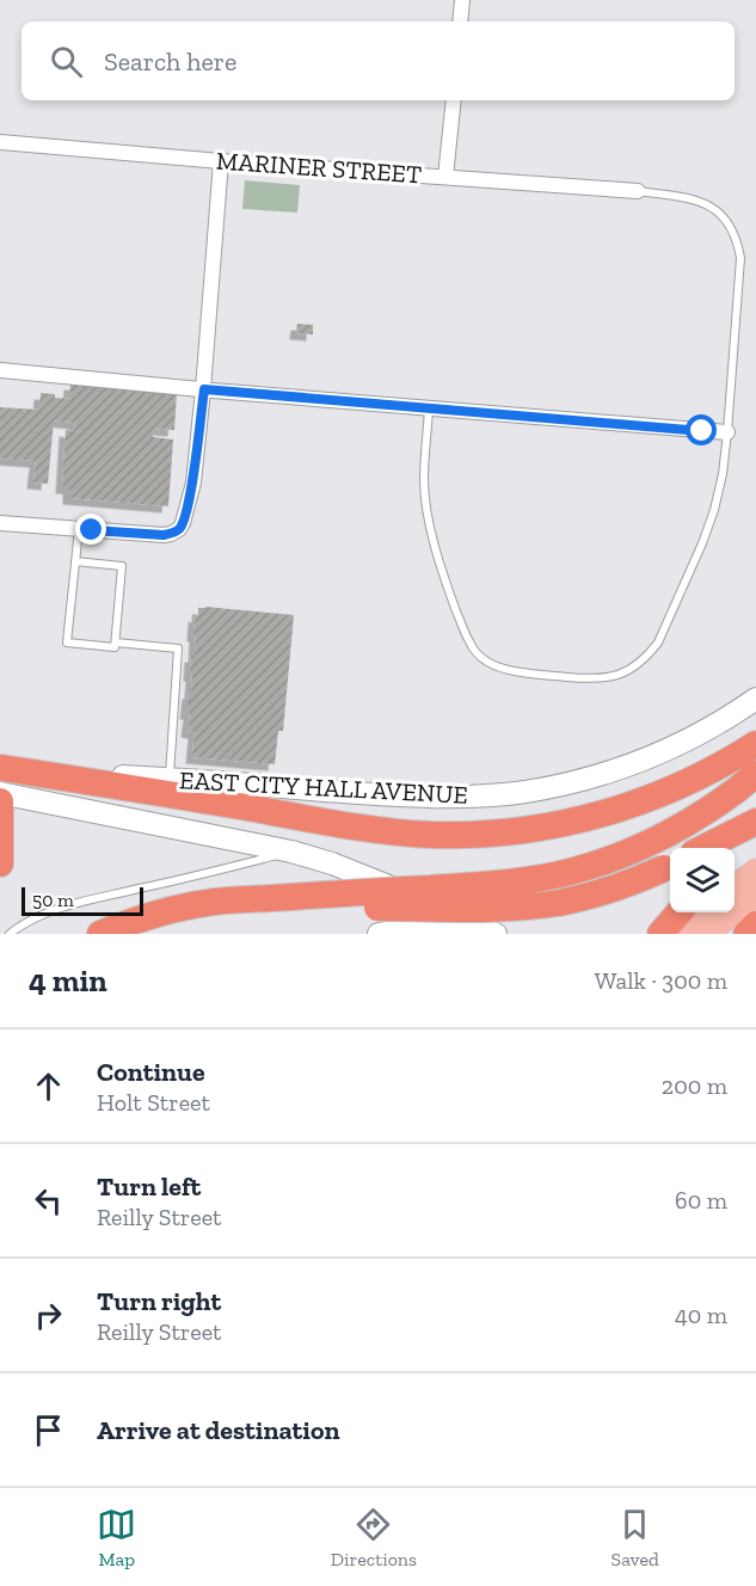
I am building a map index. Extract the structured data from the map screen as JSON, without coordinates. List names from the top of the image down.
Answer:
{
  "streets": {
    "main road": ["EAST CITY HALL AVENUE"],
    "street": ["MARINER STREET"]
  },
  "scale_bar": "50 m",
  "page": {
    "search": "Search here",
    "scale": "50 m",
    "heading": ["4 min", "Walk · 300 m"],
    "list": [
      ["Continue", "Holt Street", "200 m"],
      ["Turn left", "Reilly Street", "60 m"],
      ["Turn right", "Reilly Street", "40 m"],
      "Arrive at destination"
    ],
    "nav": ["Map", "Directions", "Saved"]
  }
}
